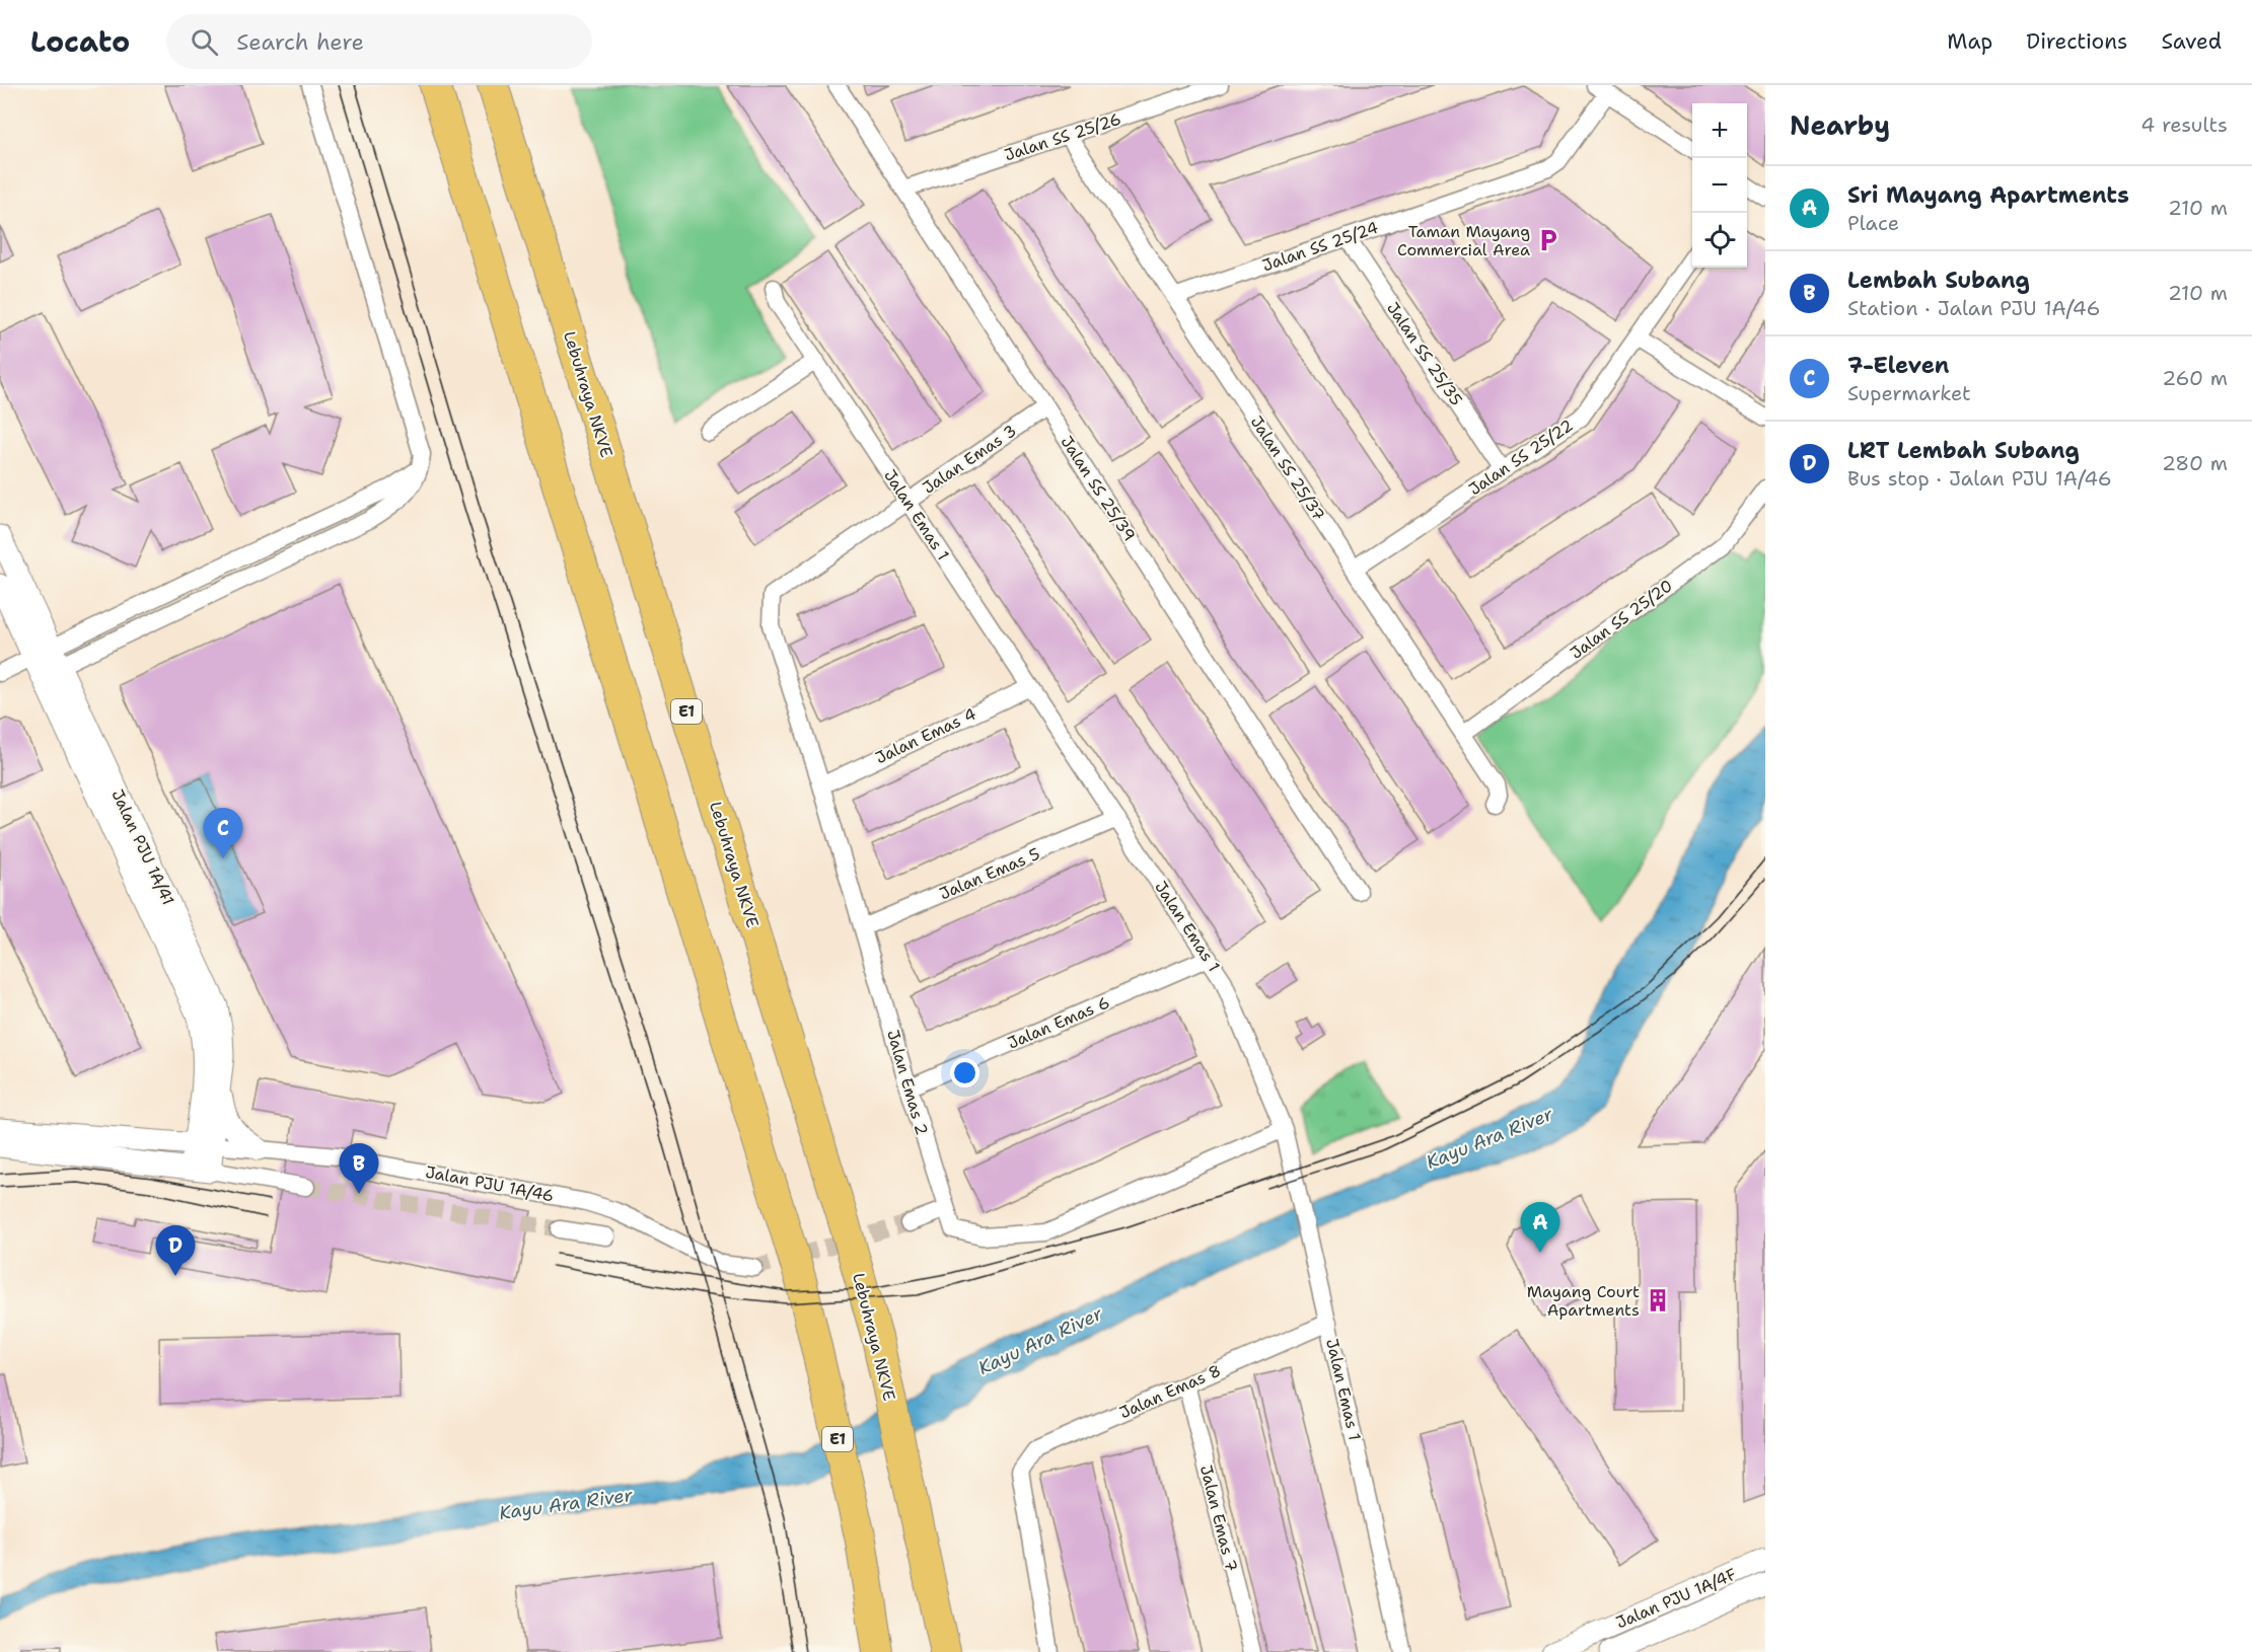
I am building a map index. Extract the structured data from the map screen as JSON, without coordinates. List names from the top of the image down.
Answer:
{
  "streets": {
    "highway": ["Lebuhraya NKVE", "E1"],
    "street": [
      "Jalan SS 25/26",
      "Jalan SS 25/24",
      "Jalan SS 25/35",
      "Jalan SS 25/22",
      "Jalan Emas 3",
      "Jalan SS 25/37",
      "Jalan SS 25/39",
      "Jalan Emas 1",
      "Jalan SS 25/20",
      "Jalan Emas 4",
      "Jalan PJU 1A/41",
      "Jalan Emas 5",
      "Jalan Emas 6",
      "Jalan Emas 2",
      "Jalan PJU 1A/46",
      "Jalan Emas 8",
      "Jalan Emas 7",
      "Jalan PJU 1A/4F"
    ]
  },
  "crossings": [
    ["Jalan SS 25/26", "Jalan SS 25/37"],
    ["Jalan SS 25/26", "Jalan SS 25/39"],
    ["Jalan SS 25/24", "Jalan SS 25/35"],
    ["Jalan SS 25/24", "Jalan SS 25/37"],
    ["Jalan SS 25/35", "Jalan SS 25/22"],
    ["Jalan SS 25/22", "Jalan SS 25/37"],
    ["Jalan Emas 3", "Jalan SS 25/39"],
    ["Jalan Emas 3", "Jalan Emas 1"],
    ["Jalan Emas 3", "Jalan Emas 2"],
    ["Jalan SS 25/37", "Jalan SS 25/20"],
    ["Jalan Emas 1", "Jalan Emas 4"],
    ["Jalan Emas 1", "Jalan Emas 5"],
    ["Jalan Emas 1", "Jalan Emas 6"],
    ["Jalan Emas 1", "Jalan Emas 2"],
    ["Jalan Emas 1", "Jalan Emas 8"],
    ["Jalan Emas 4", "Jalan Emas 2"],
    ["Jalan PJU 1A/41", "Jalan PJU 1A/46"],
    ["Jalan Emas 5", "Jalan Emas 2"],
    ["Jalan Emas 6", "Jalan Emas 2"],
    ["Jalan Emas 8", "Jalan Emas 7"]
  ],
  "water": ["Kayu Ara River"],
  "places": {
    "parking": ["Taman Mayang Commercial Area"],
    "building": ["Mayang Court Apartments"]
  },
  "page": {
    "header": "Locato",
    "search": "Search here",
    "nav": ["Map", "Directions", "Saved"],
    "heading": ["Nearby", "4 results"],
    "map_buttons": ["+", "−"],
    "list": [
      {
        "mark": "A",
        "name": "Sri Mayang Apartments",
        "note": "Place",
        "value": "210 m"
      },
      {
        "mark": "B",
        "name": "Lembah Subang",
        "note": "Station · Jalan PJU 1A/46",
        "value": "210 m"
      },
      {
        "mark": "C",
        "name": "7-Eleven",
        "note": "Supermarket",
        "value": "260 m"
      },
      {
        "mark": "D",
        "name": "LRT Lembah Subang",
        "note": "Bus stop · Jalan PJU 1A/46",
        "value": "280 m"
      }
    ],
    "pins": [
      "C",
      "B",
      "A",
      "D"
    ]
  }
}
